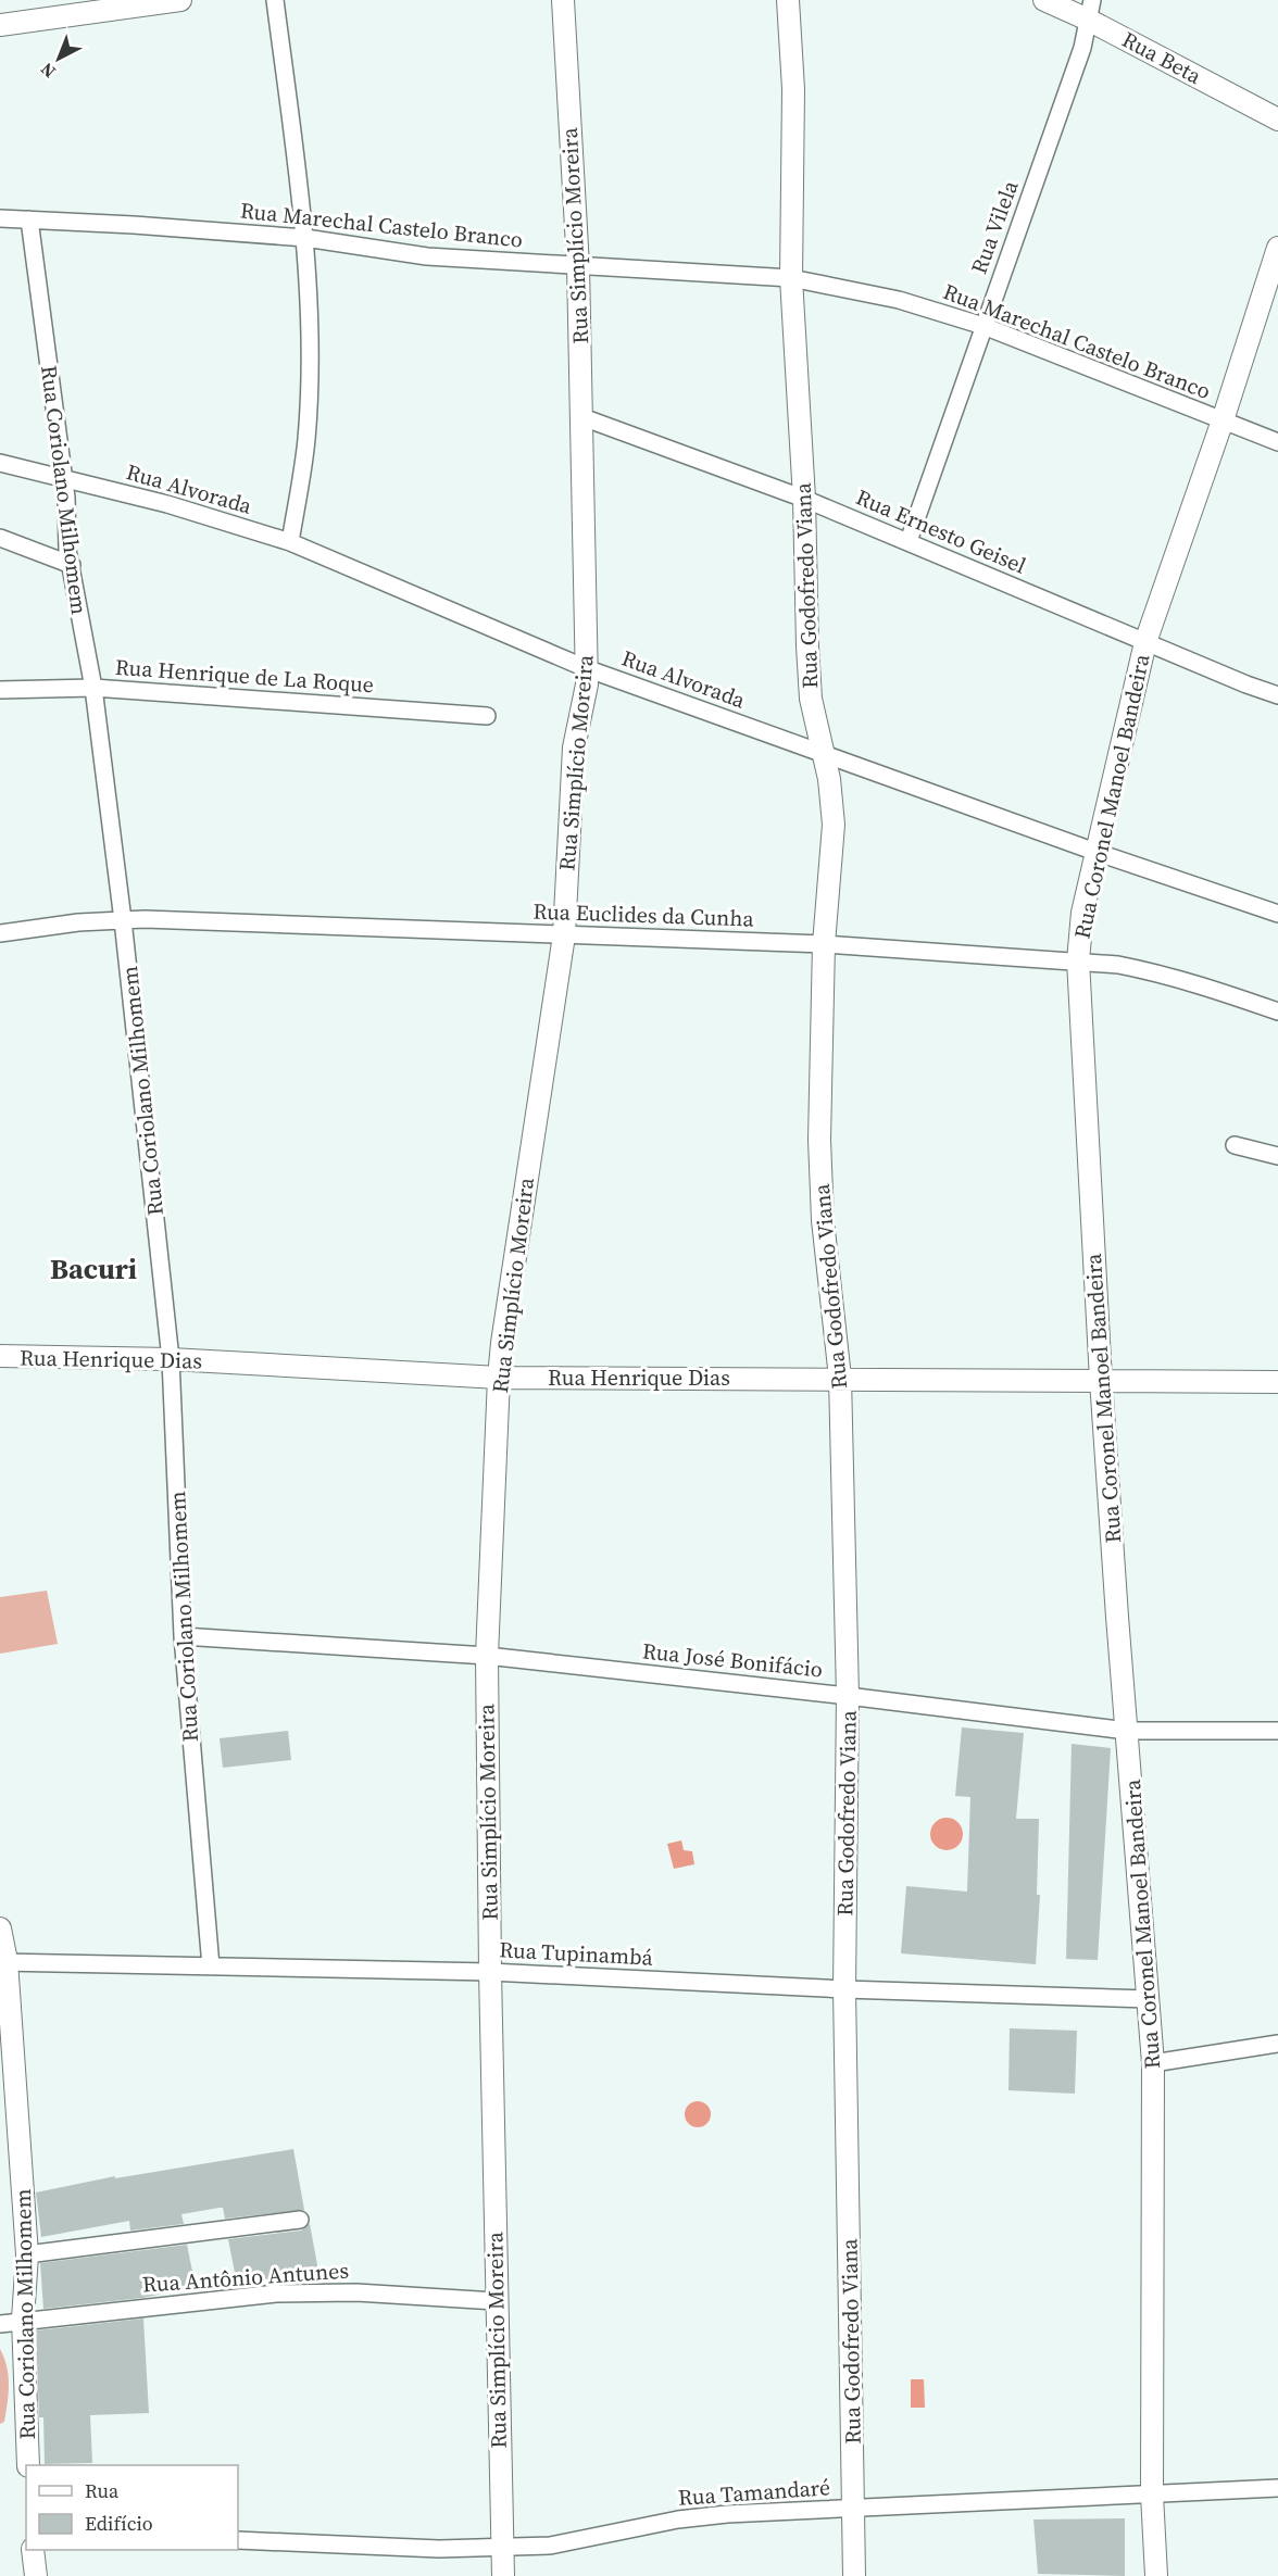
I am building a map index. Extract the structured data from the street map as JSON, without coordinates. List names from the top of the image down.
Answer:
{
  "streets": {
    "street": [
      "Rua Beta",
      "Rua Marechal Castelo Branco",
      "Rua Vilela",
      "Rua Simplício Moreira",
      "Rua Alvorada",
      "Rua Coriolano Milhomem",
      "Rua Ernesto Geisel",
      "Rua Godofredo Viana",
      "Rua Henrique de La Roque",
      "Rua Coronel Manoel Bandeira",
      "Rua Euclides da Cunha",
      "Rua Henrique Dias",
      "Rua José Bonifácio",
      "Rua Tupinambá",
      "Rua Antônio Antunes",
      "Rua Tamandaré"
    ]
  },
  "crossings": [
    ["Rua Beta", "Rua Vilela"],
    ["Rua Marechal Castelo Branco", "Rua Vilela"],
    ["Rua Marechal Castelo Branco", "Rua Simplício Moreira"],
    ["Rua Marechal Castelo Branco", "Rua Coriolano Milhomem"],
    ["Rua Marechal Castelo Branco", "Rua Godofredo Viana"],
    ["Rua Marechal Castelo Branco", "Rua Coronel Manoel Bandeira"],
    ["Rua Vilela", "Rua Ernesto Geisel"],
    ["Rua Simplício Moreira", "Rua Alvorada"],
    ["Rua Simplício Moreira", "Rua Ernesto Geisel"],
    ["Rua Simplício Moreira", "Rua Euclides da Cunha"],
    ["Rua Simplício Moreira", "Rua Henrique Dias"],
    ["Rua Simplício Moreira", "Rua José Bonifácio"],
    ["Rua Simplício Moreira", "Rua Tupinambá"],
    ["Rua Simplício Moreira", "Rua Antônio Antunes"],
    ["Rua Simplício Moreira", "Rua Tamandaré"],
    ["Rua Alvorada", "Rua Coriolano Milhomem"],
    ["Rua Alvorada", "Rua Godofredo Viana"],
    ["Rua Alvorada", "Rua Coronel Manoel Bandeira"],
    ["Rua Coriolano Milhomem", "Rua Henrique de La Roque"],
    ["Rua Coriolano Milhomem", "Rua Euclides da Cunha"],
    ["Rua Coriolano Milhomem", "Rua Henrique Dias"],
    ["Rua Coriolano Milhomem", "Rua José Bonifácio"],
    ["Rua Coriolano Milhomem", "Rua Tupinambá"],
    ["Rua Coriolano Milhomem", "Rua Antônio Antunes"],
    ["Rua Ernesto Geisel", "Rua Godofredo Viana"],
    ["Rua Ernesto Geisel", "Rua Coronel Manoel Bandeira"],
    ["Rua Godofredo Viana", "Rua Euclides da Cunha"],
    ["Rua Godofredo Viana", "Rua Henrique Dias"],
    ["Rua Godofredo Viana", "Rua José Bonifácio"],
    ["Rua Godofredo Viana", "Rua Tupinambá"],
    ["Rua Godofredo Viana", "Rua Tamandaré"],
    ["Rua Coronel Manoel Bandeira", "Rua Euclides da Cunha"],
    ["Rua Coronel Manoel Bandeira", "Rua Henrique Dias"],
    ["Rua Coronel Manoel Bandeira", "Rua José Bonifácio"],
    ["Rua Coronel Manoel Bandeira", "Rua Tupinambá"],
    ["Rua Coronel Manoel Bandeira", "Rua Tamandaré"]
  ],
  "districts": ["Bacuri"],
  "legend": ["Rua", "Edifício"],
  "north": "bottom left"
}
